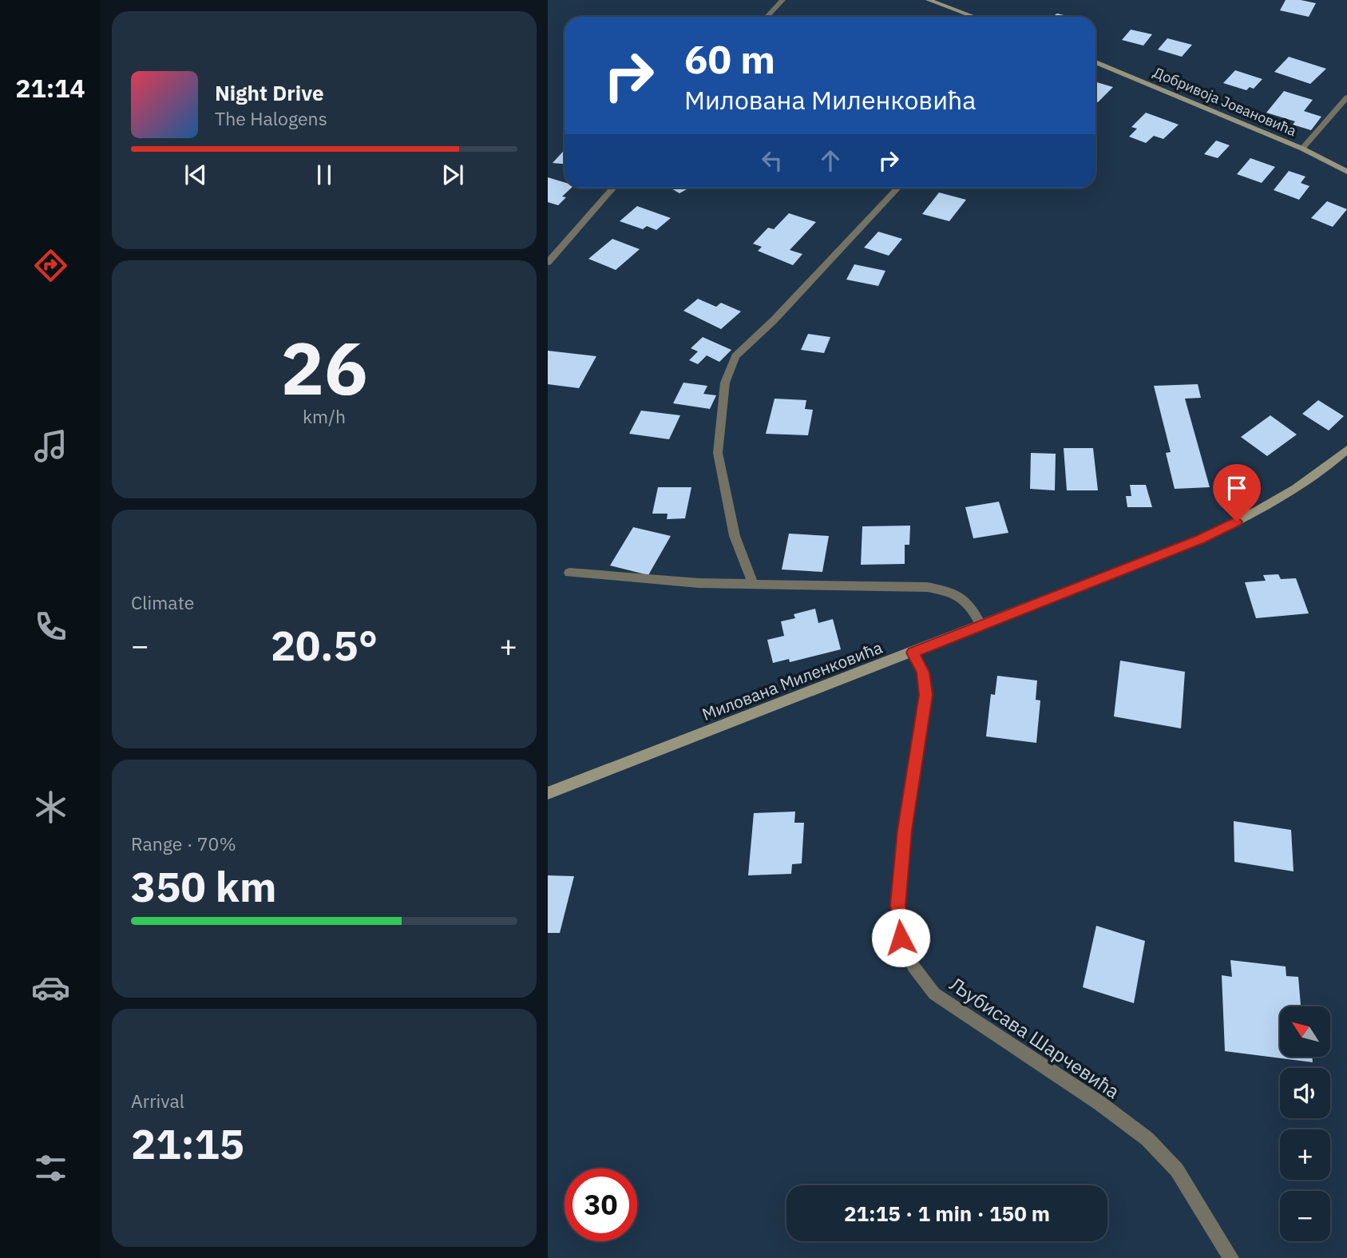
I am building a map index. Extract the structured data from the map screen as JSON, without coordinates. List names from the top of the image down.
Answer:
{
  "streets": {
    "street": ["Добривоја Јовановића", "Милована Миленковића", "Љубисава Шарчевића"]
  },
  "crossings": [
    ["Милована Миленковића", "Љубисава Шарчевића"]
  ],
  "north": "top left",
  "page": {
    "tabs": "21:14",
    "turn": ["60 m", "Милована Миленковића"],
    "song": ["Night Drive", "The Halogens"],
    "tile": [
      ["26", "km/h"],
      "Climate",
      ["Range · 70%", "350 km"],
      ["Arrival", "21:15"]
    ],
    "heat": ["−", "20.5°", "+"],
    "map_buttons": ["+", "−"],
    "limit": "30",
    "trip": "21:15 · 1 min · 150 m"
  }
}
